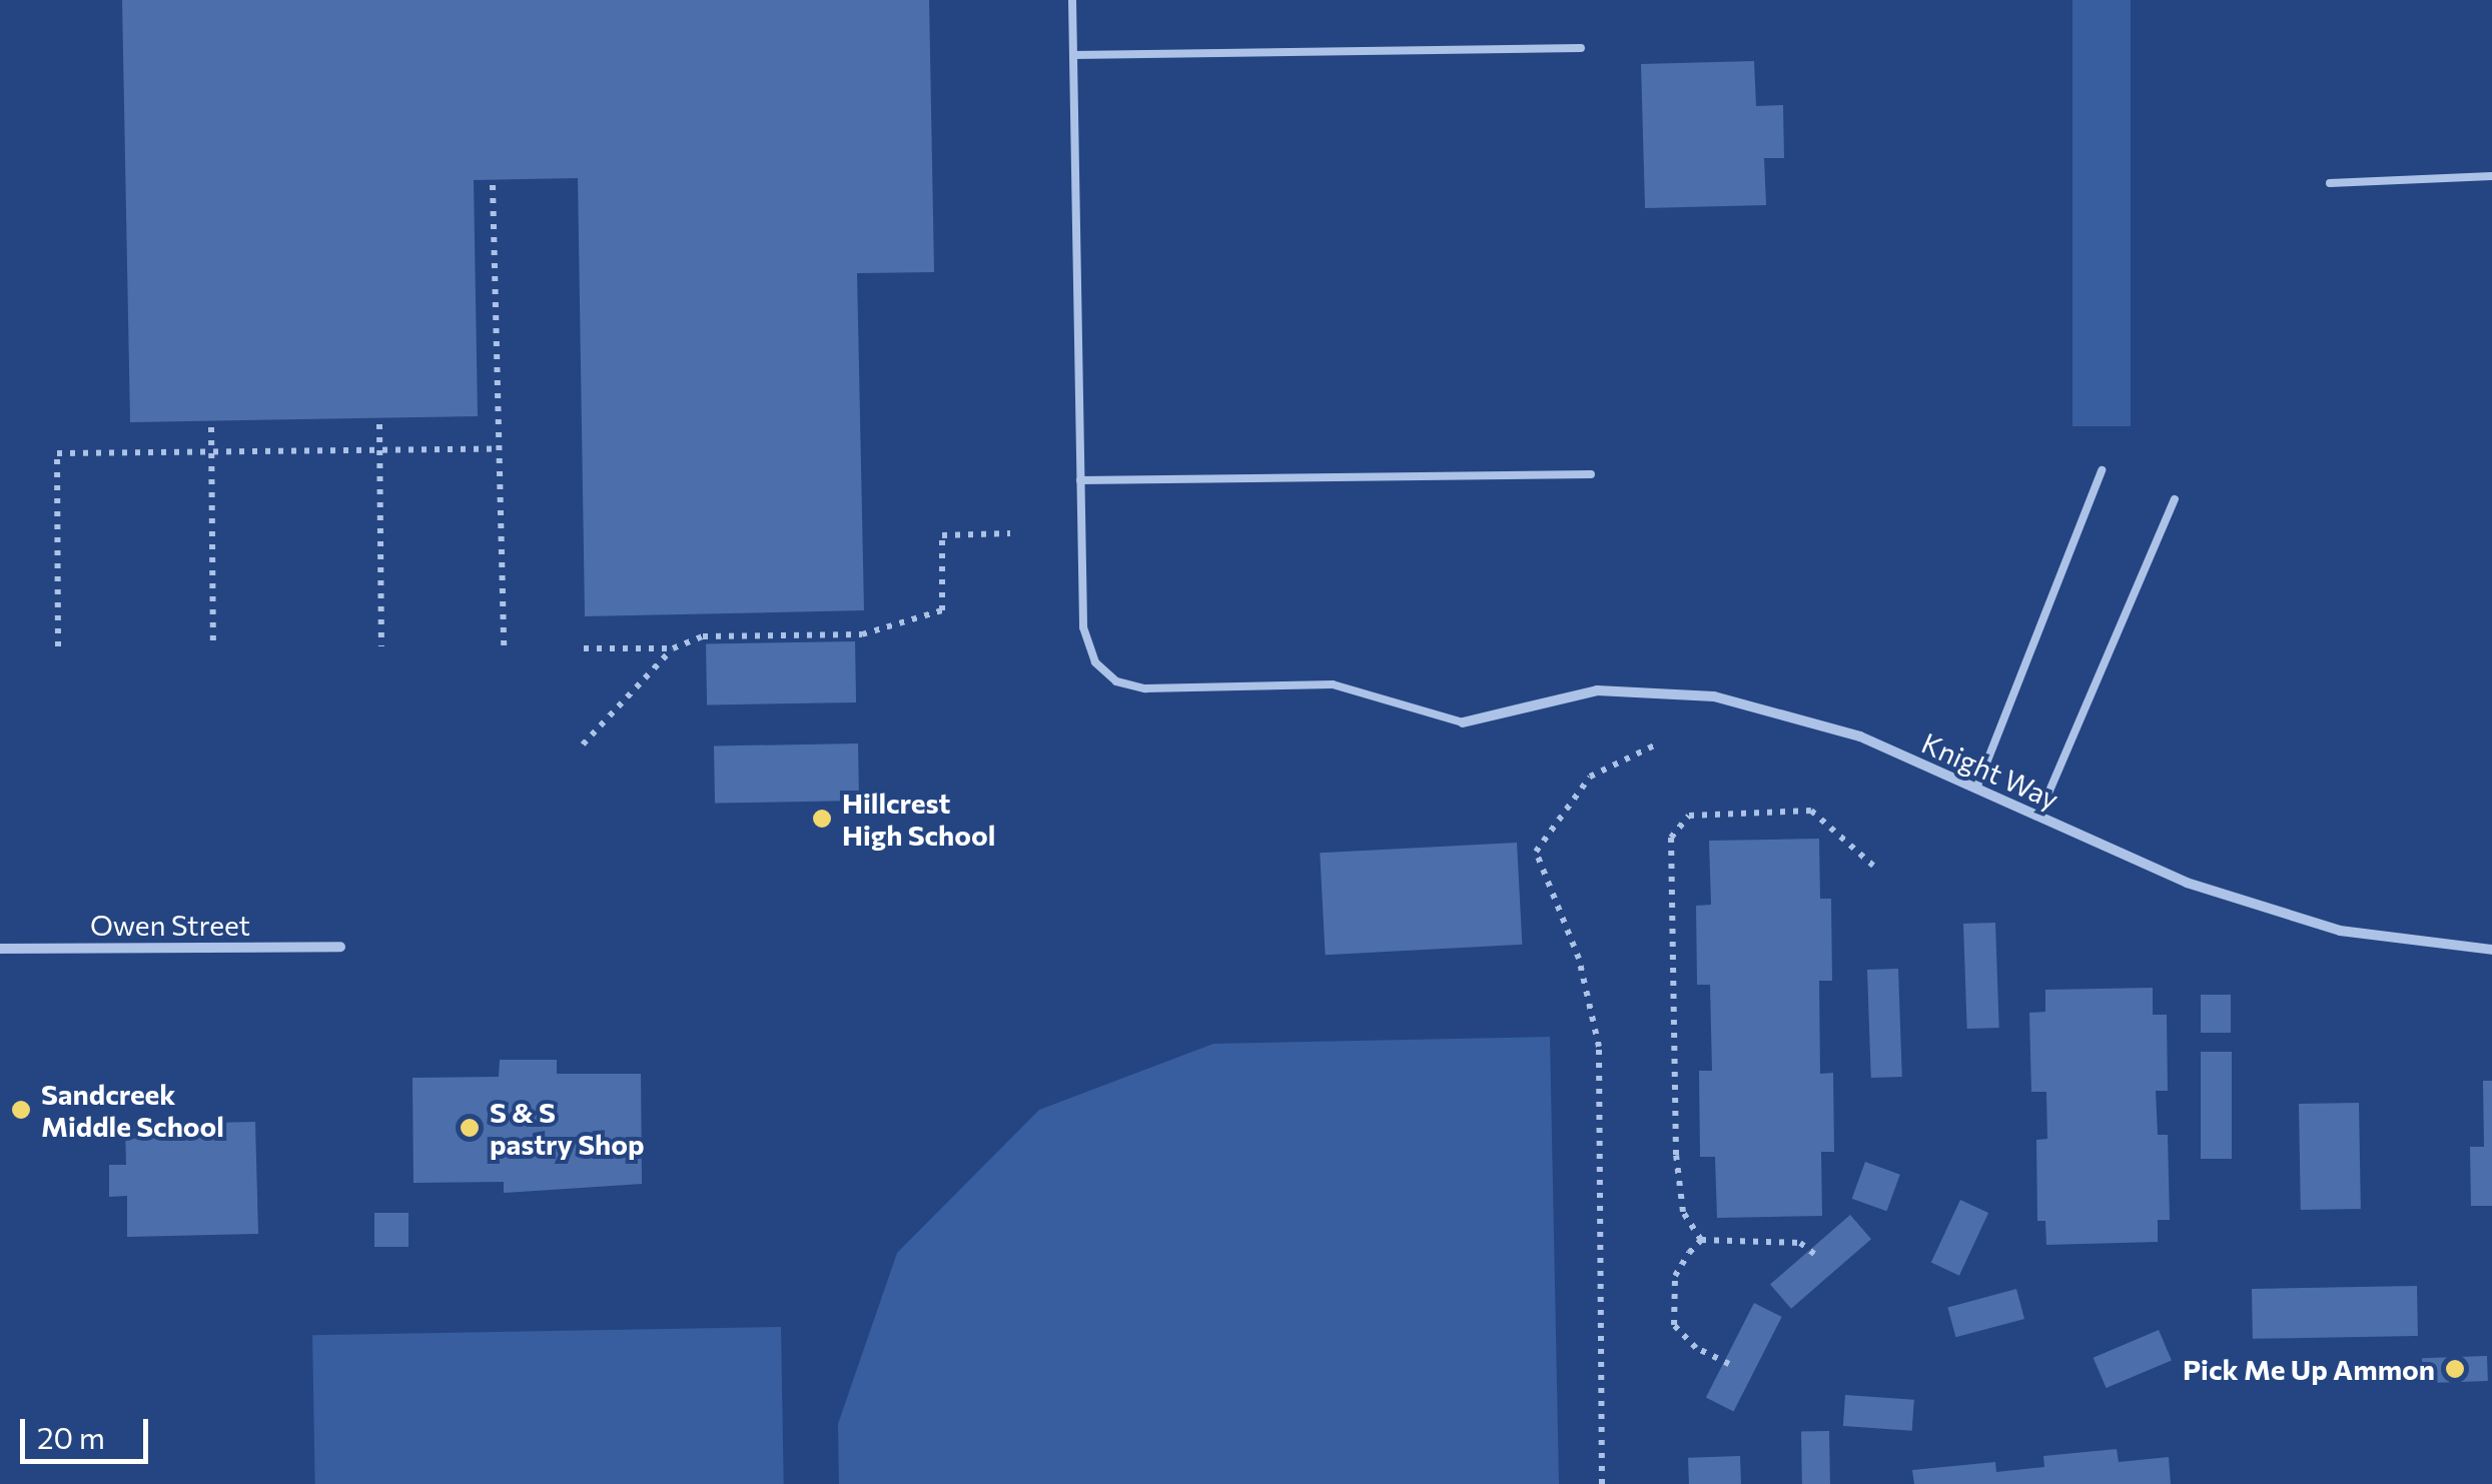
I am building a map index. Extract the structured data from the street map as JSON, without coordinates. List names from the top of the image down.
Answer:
{
  "streets": {
    "street": ["Knight Way", "Owen Street"]
  },
  "places": [
    "Hillcrest High School",
    "Sandcreek Middle School",
    "S & S pastry Shop",
    "Pick Me Up Ammon"
  ],
  "scale_bar": "20 m"
}
